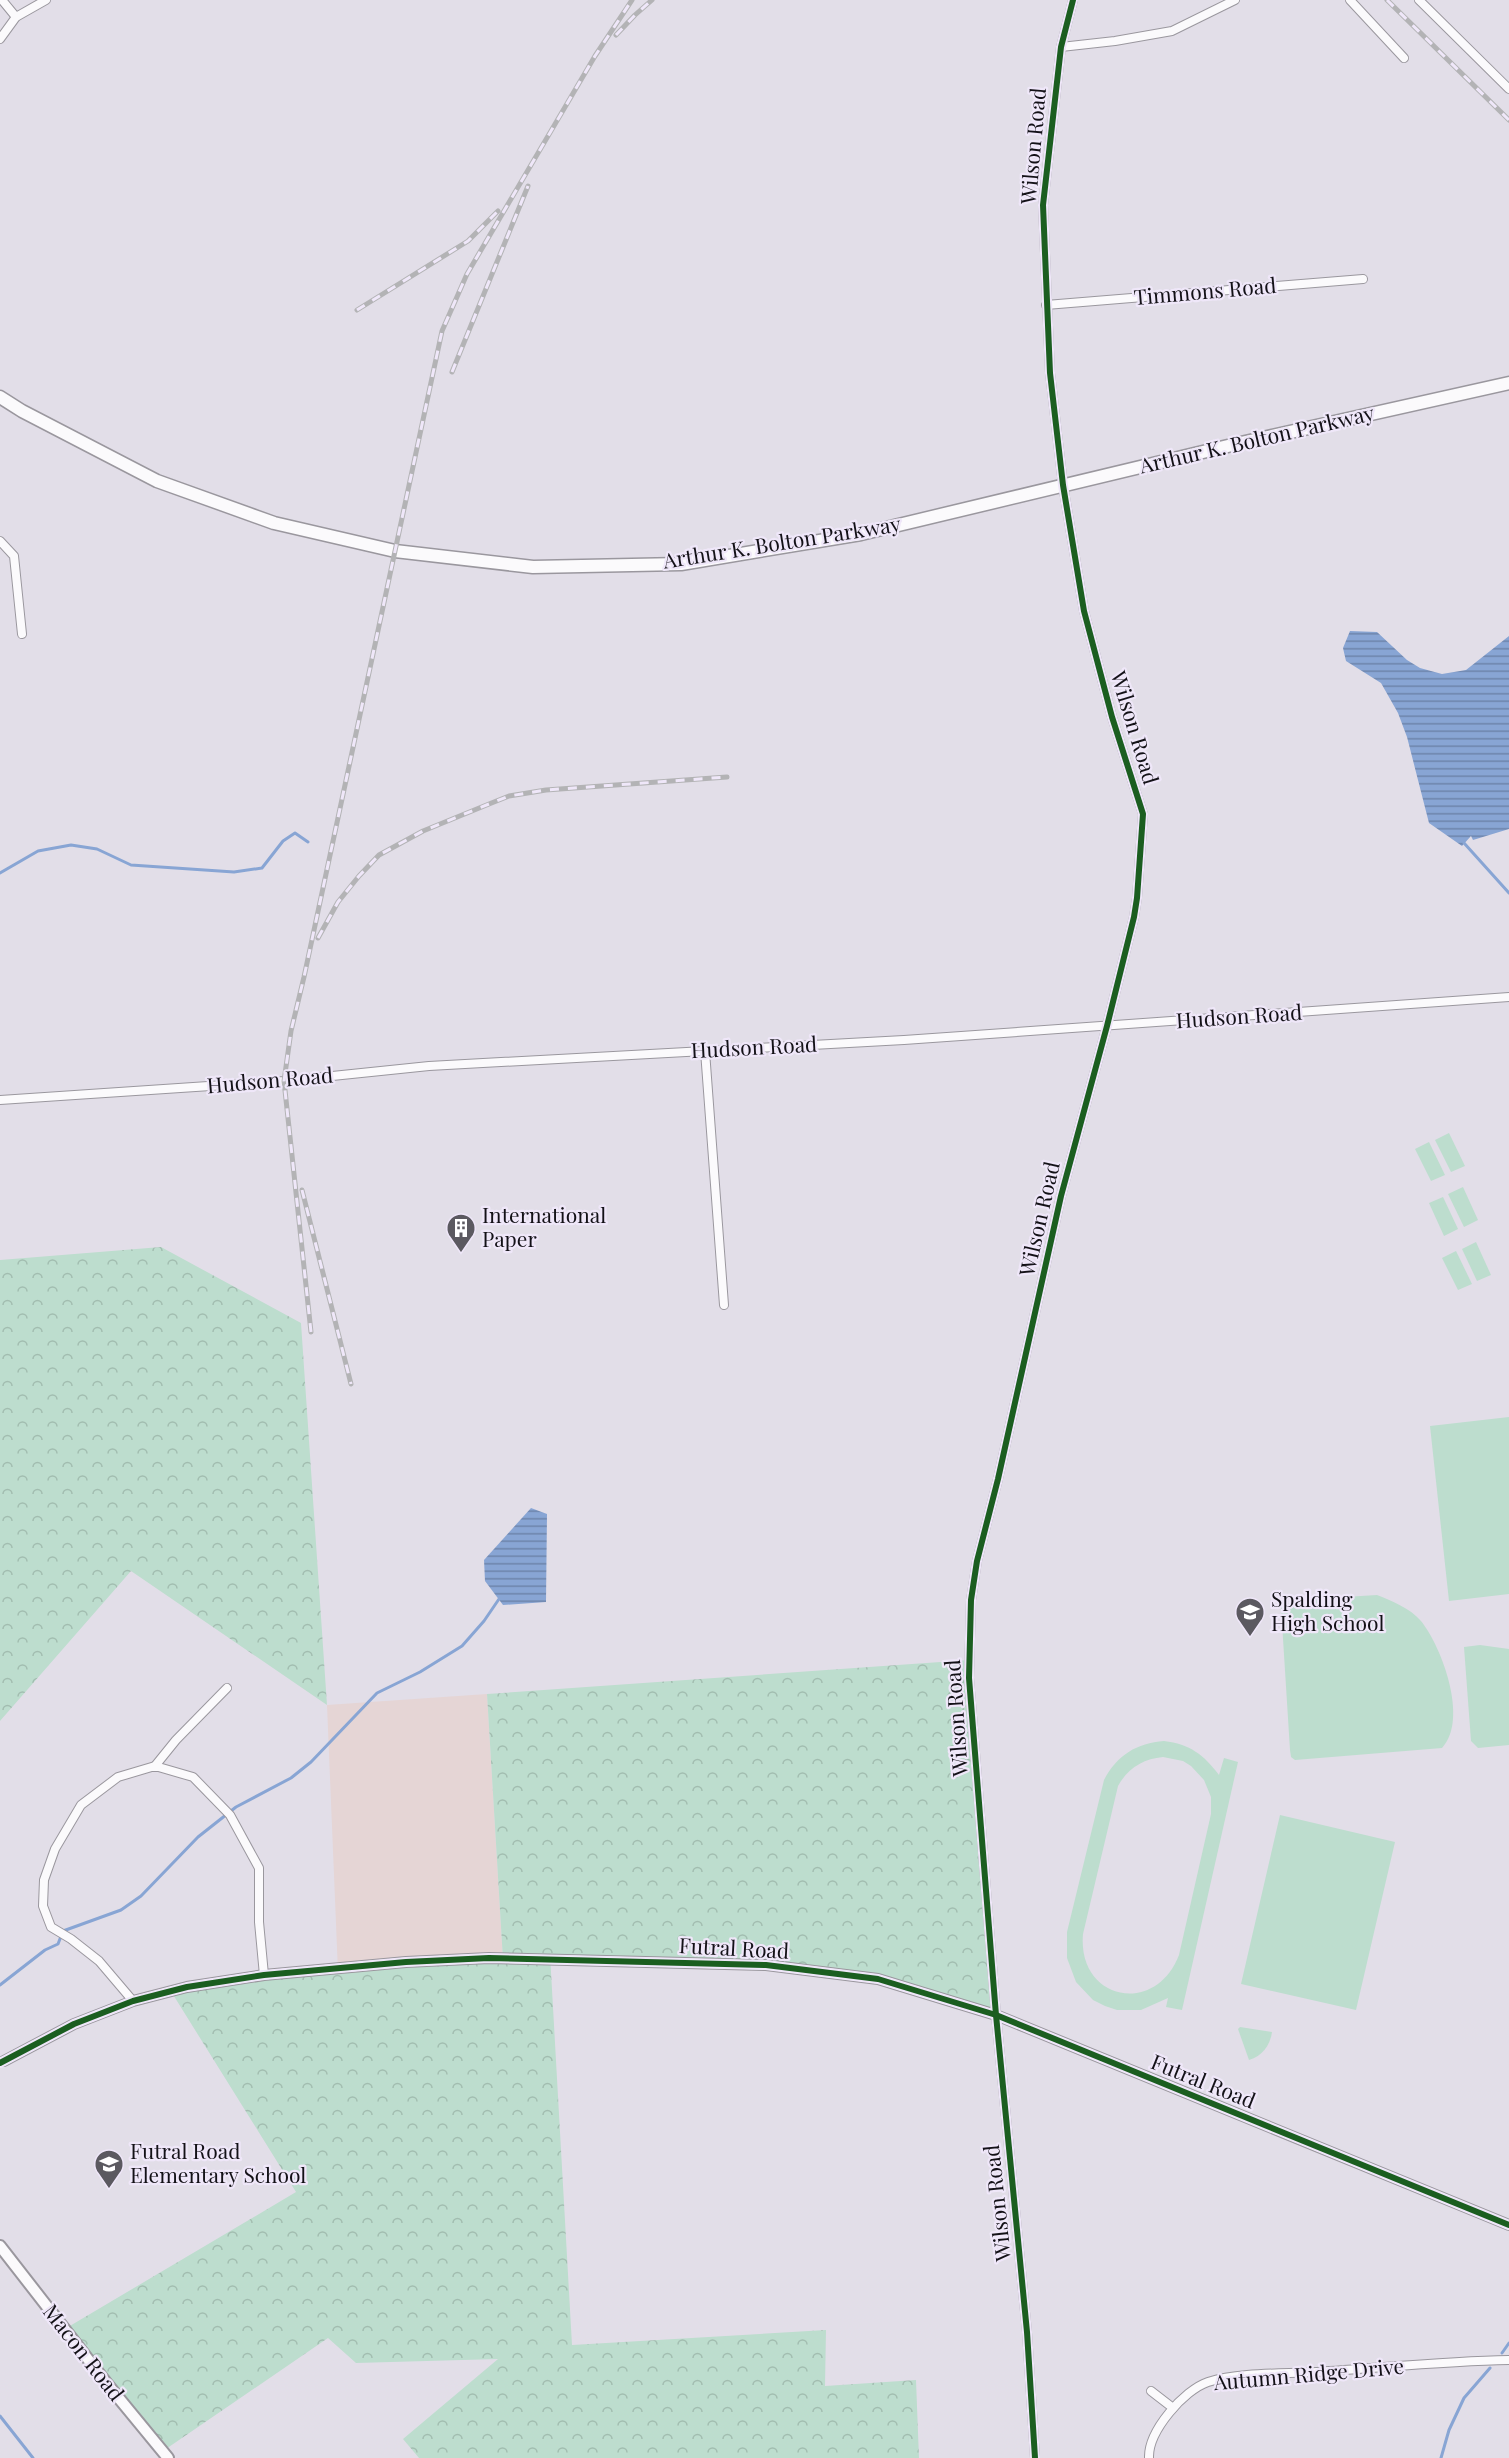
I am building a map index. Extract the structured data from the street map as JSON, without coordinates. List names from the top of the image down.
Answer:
{
  "streets": {
    "main road": ["Arthur K. Bolton Parkway", "Macon Road"],
    "street": [
      "Wilson Road",
      "Timmons Road",
      "Hudson Road",
      "Futral Road",
      "Autumn Ridge Drive"
    ]
  },
  "crossings": [
    ["Wilson Road", "Timmons Road"],
    ["Wilson Road", "Arthur K. Bolton Parkway"],
    ["Wilson Road", "Hudson Road"],
    ["Wilson Road", "Futral Road"]
  ],
  "places": {
    "building": ["International Paper"],
    "school or university": ["Spalding High School", "Futral Road Elementary School"]
  }
}
